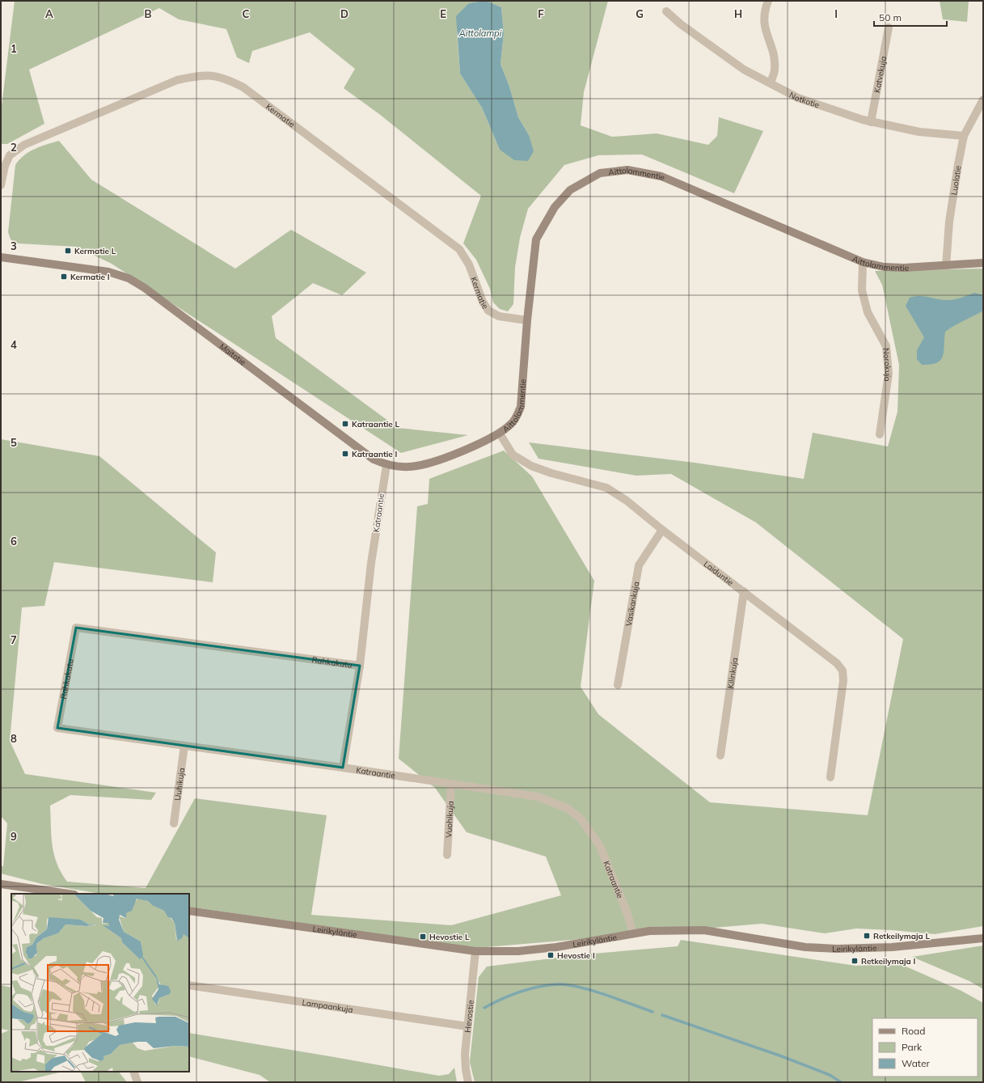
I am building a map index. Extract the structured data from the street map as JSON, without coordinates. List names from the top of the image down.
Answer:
{
  "streets": {
    "street": [
      "Katvekuja",
      "Notkotie",
      "Kermatie",
      "Aittolammentie",
      "Luolatie",
      "Maitotie",
      "Norokuja",
      "Katraantie",
      "Laiduntie",
      "Vasikankuja",
      "Rahkakatu",
      "Kilinkuja",
      "Uuhikuja",
      "Vuohikuja",
      "Leirikyläntie",
      "Lampaankuja",
      "Hevostie"
    ]
  },
  "crossings": [
    ["Katvekuja", "Notkotie"],
    ["Notkotie", "Luolatie"],
    ["Kermatie", "Aittolammentie"],
    ["Aittolammentie", "Luolatie"],
    ["Aittolammentie", "Maitotie"],
    ["Aittolammentie", "Norokuja"],
    ["Aittolammentie", "Laiduntie"],
    ["Maitotie", "Katraantie"],
    ["Katraantie", "Rahkakatu"],
    ["Katraantie", "Vuohikuja"],
    ["Katraantie", "Leirikyläntie"],
    ["Laiduntie", "Vasikankuja"],
    ["Laiduntie", "Kilinkuja"],
    ["Rahkakatu", "Uuhikuja"],
    ["Leirikyläntie", "Hevostie"],
    ["Lampaankuja", "Hevostie"]
  ],
  "water": ["Aittolampi"],
  "places": {
    "transit": [
      "Kermatie L",
      "Kermatie I",
      "Katraantie L",
      "Katraantie I",
      "Retkeilymaja L",
      "Hevostie L",
      "Hevostie I",
      "Retkeilymaja I"
    ]
  },
  "legend": ["Road", "Park", "Water"],
  "scale_bar": "50 m",
  "grid": {
    "columns": [
      "A",
      "B",
      "C",
      "D",
      "E",
      "F",
      "G",
      "H",
      "I"
    ],
    "rows": [
      "1",
      "2",
      "3",
      "4",
      "5",
      "6",
      "7",
      "8",
      "9"
    ]
  }
}
